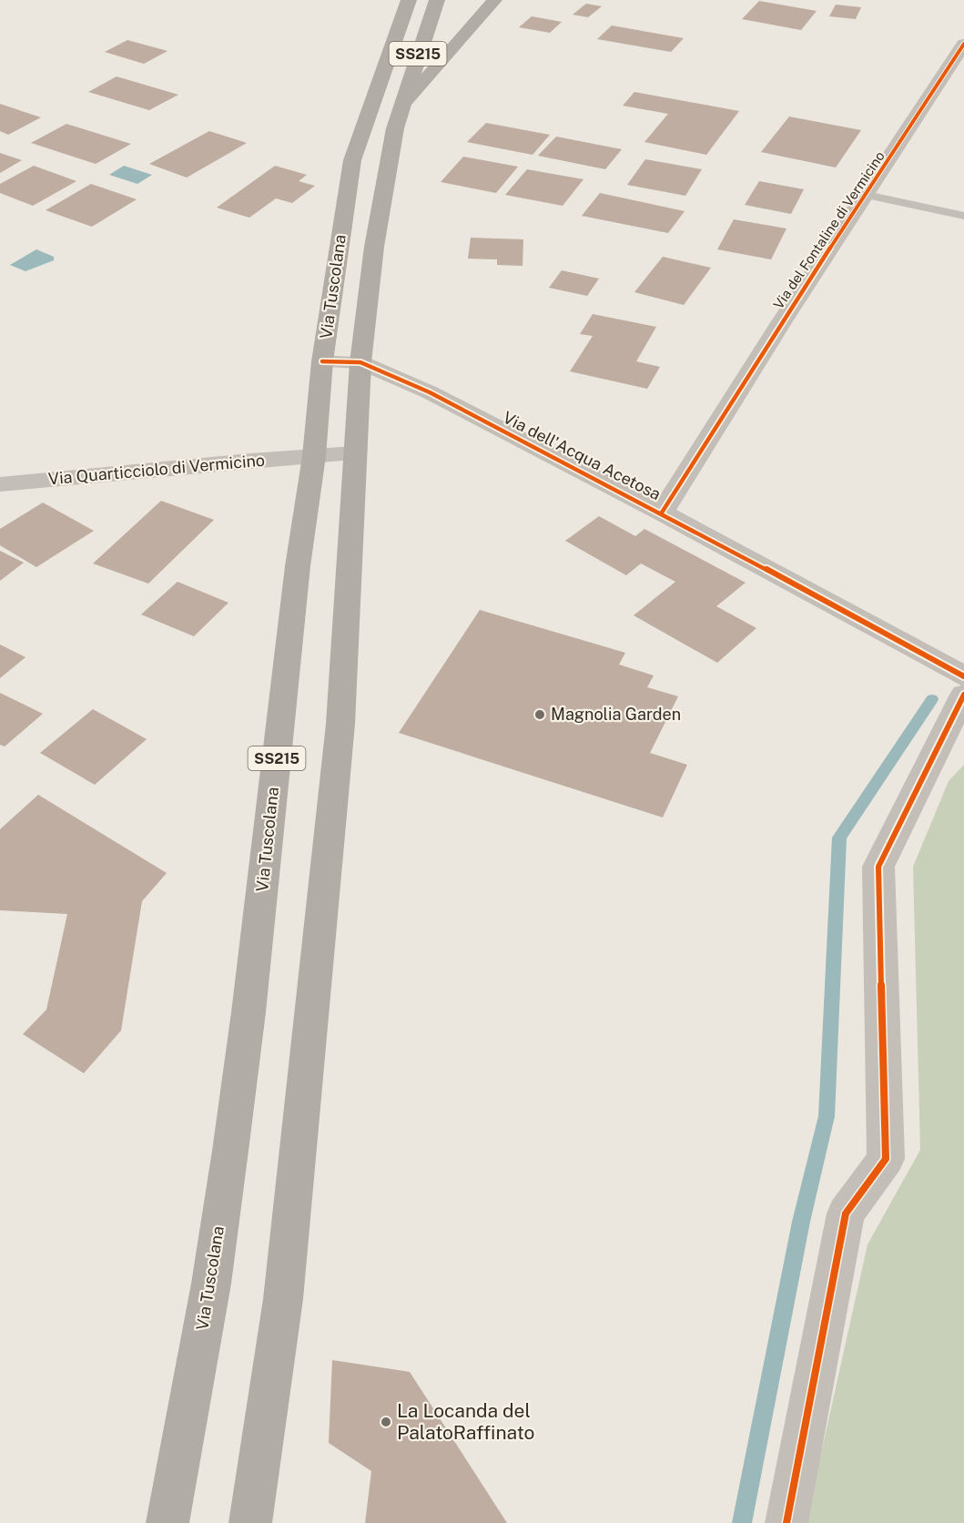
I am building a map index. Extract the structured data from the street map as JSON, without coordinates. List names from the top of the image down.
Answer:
{
  "streets": {
    "main road": ["SS215", "Via Tuscolana"],
    "street": ["Via del Fontaline di Vermicino", "Via dell'Acqua Acetosa", "Via Quarticciolo di Vermicino"]
  },
  "crossings": [
    ["SS215", "Via dell'Acqua Acetosa"],
    ["SS215", "Via Quarticciolo di Vermicino"],
    ["Via del Fontaline di Vermicino", "Via dell'Acqua Acetosa"],
    ["Via Tuscolana", "Via dell'Acqua Acetosa"],
    ["Via Tuscolana", "Via Quarticciolo di Vermicino"]
  ],
  "places": ["Magnolia Garden", "La Locanda del PalatoRaffinato"]
}
